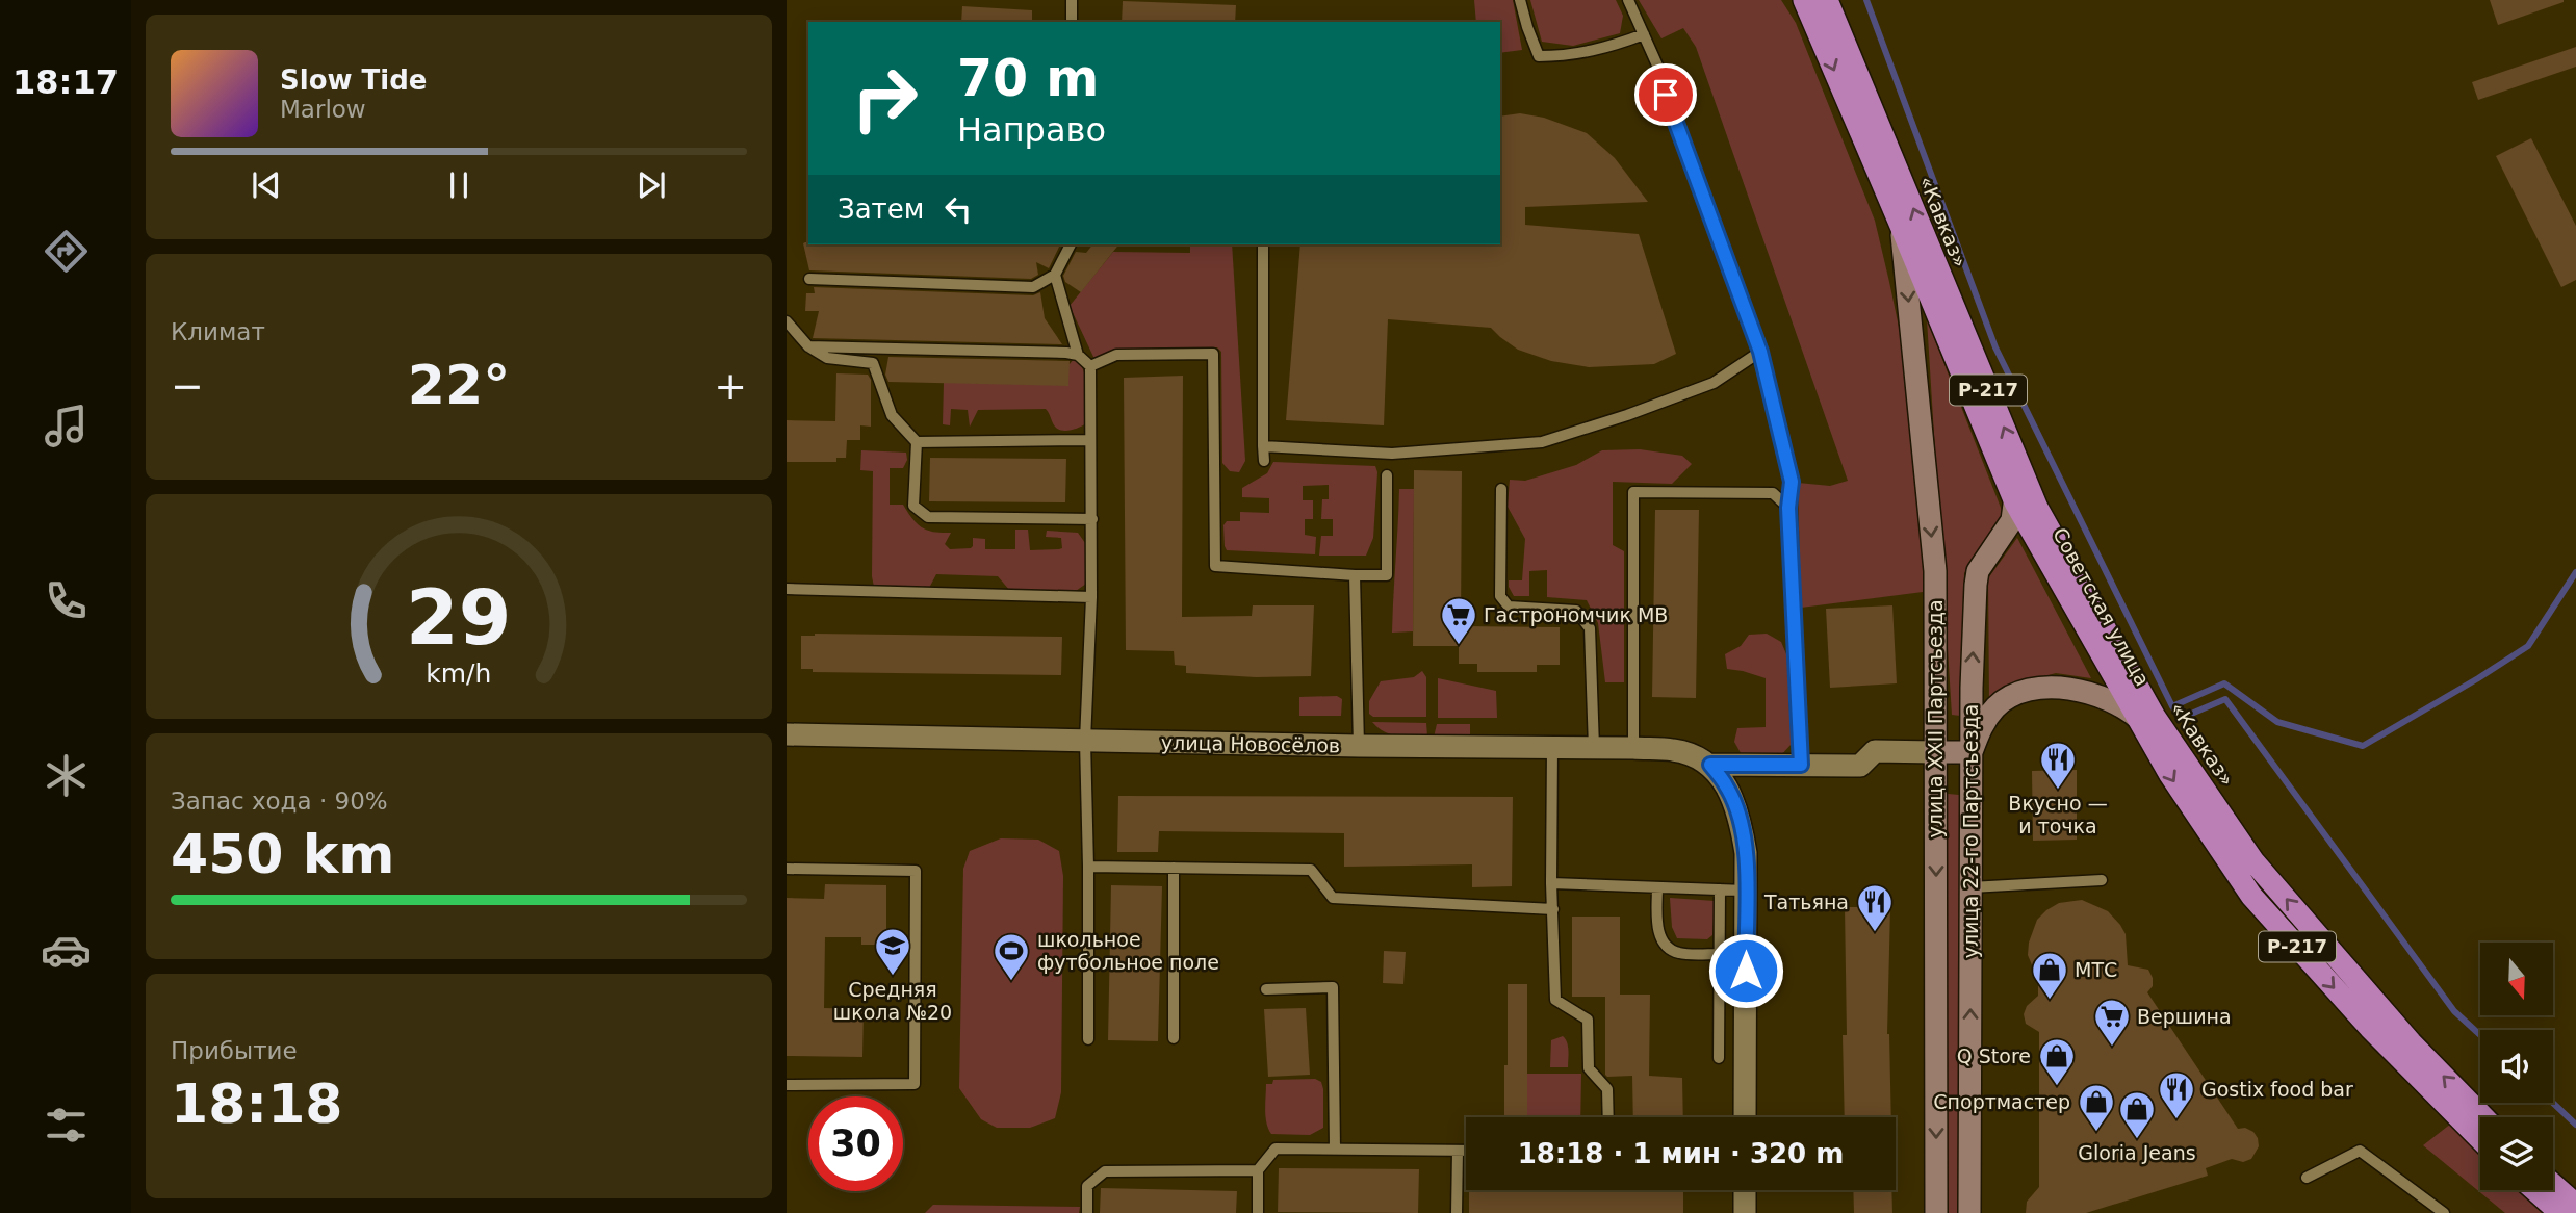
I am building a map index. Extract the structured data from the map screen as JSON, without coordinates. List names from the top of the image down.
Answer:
{
  "streets": {
    "highway": ["«Кавказ»", "Р-217", "Советская улица"],
    "main road": ["улица XXII Партсъезда", "улица 22-го Партсъезда"],
    "street": ["улица Новосёлов"]
  },
  "crossings": [
    ["«Кавказ»", "улица 22-го Партсъезда"],
    ["Советская улица", "улица XXII Партсъезда"],
    ["Советская улица", "улица 22-го Партсъезда"]
  ],
  "one_way": [
    "«Кавказ»",
    "Советская улица",
    "улица XXII Партсъезда",
    "улица 22-го Партсъезда"
  ],
  "places": {
    "supermarket": ["Гастрономчик МВ", "Вершина"],
    "restaurant": ["Вкусно — и точка", "Татьяна", "Gostix food bar"],
    "school or university": ["Средняя школа №20"],
    "sports": ["школьное футбольное поле"],
    "shop": [
      "МТС",
      "Q Store",
      "Спортмастер",
      "Gloria Jeans"
    ]
  },
  "north": "bottom",
  "page": {
    "tabs": "18:17",
    "turn": ["70 m", "Направо"],
    "song": ["Slow Tide", "Marlow"],
    "then": "Затем",
    "tile": [
      "Климат",
      ["Запас хода · 90%", "450 km"],
      ["Прибытие", "18:18"]
    ],
    "heat": ["−", "22°", "+"],
    "limit": "30",
    "trip": "18:18 · 1 мин · 320 m",
    "gauge": ["29", "km/h"]
  }
}
